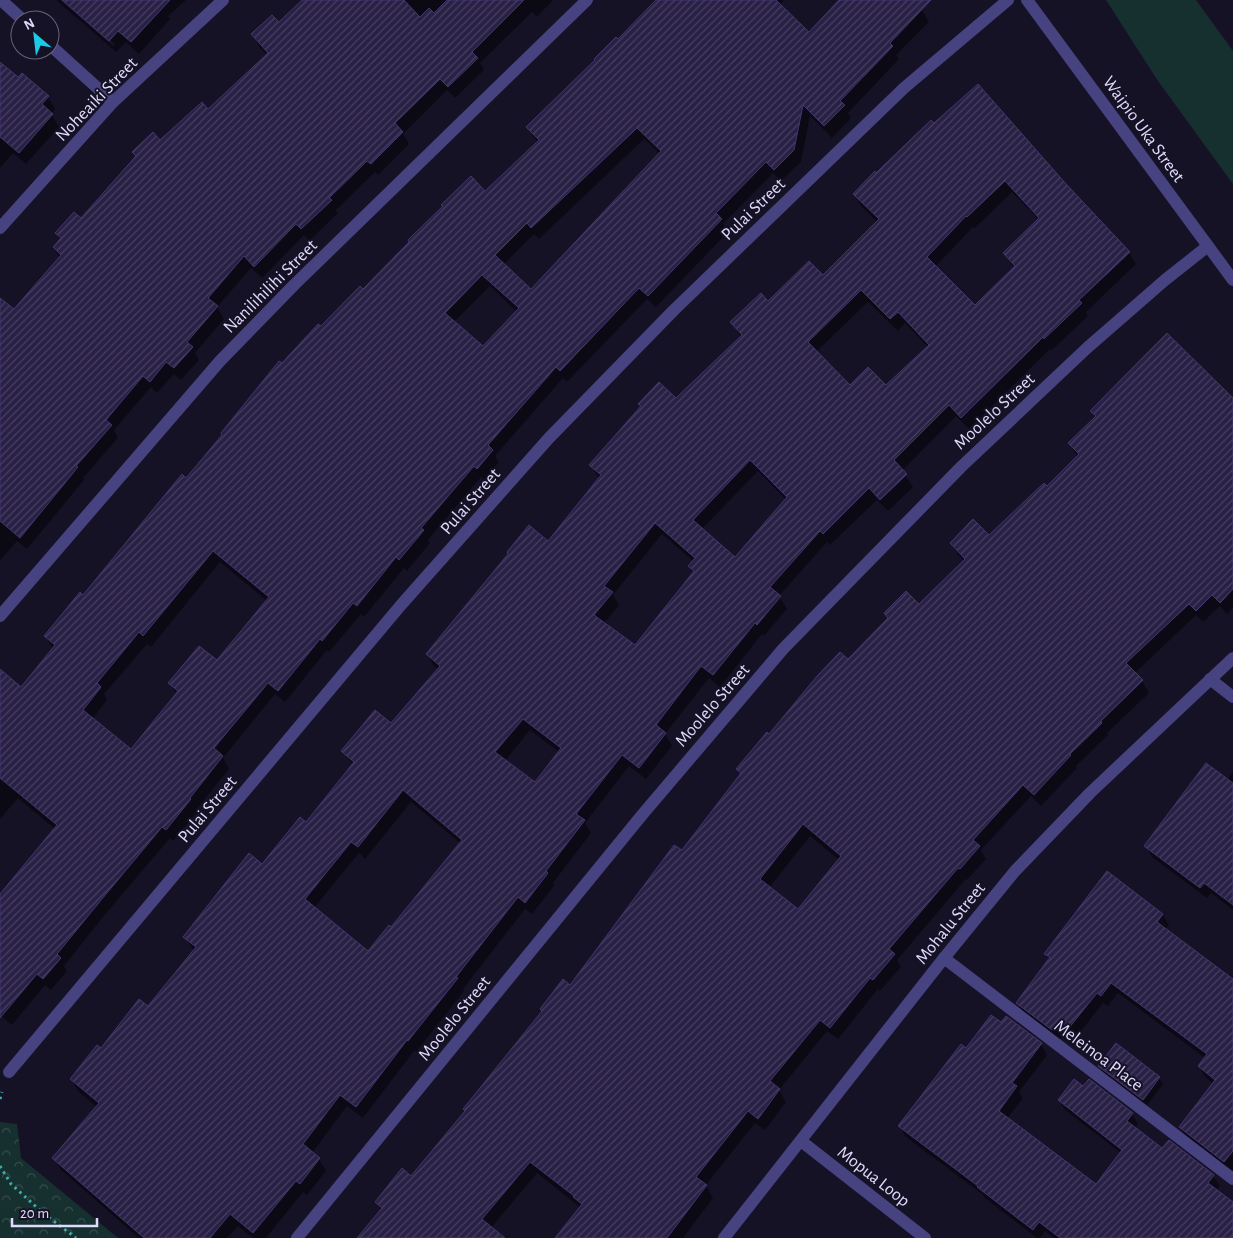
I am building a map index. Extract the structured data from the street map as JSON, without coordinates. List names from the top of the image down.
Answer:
{
  "streets": {
    "street": [
      "Noheaiki Street",
      "Waipio Uka Street",
      "Pulai Street",
      "Nanilihilihi Street",
      "Moolelo Street",
      "Mohalu Street",
      "Meleinoa Place",
      "Mopua Loop"
    ]
  },
  "crossings": [
    ["Waipio Uka Street", "Moolelo Street"],
    ["Mohalu Street", "Meleinoa Place"],
    ["Mohalu Street", "Mopua Loop"]
  ],
  "scale_bar": "20 m",
  "north": "top left"
}
